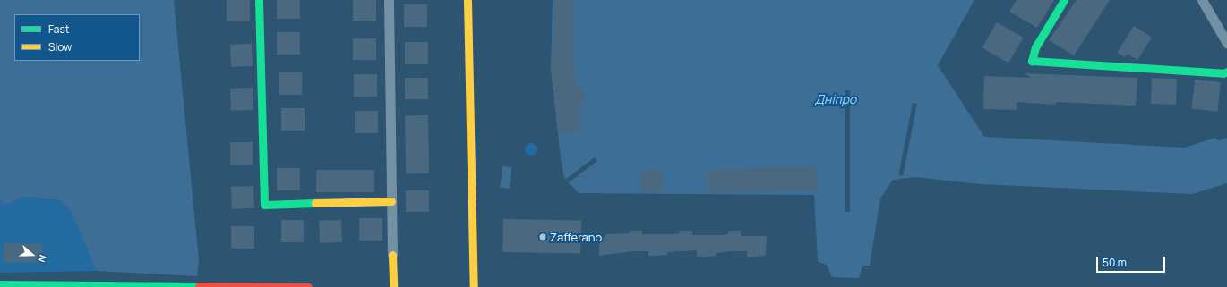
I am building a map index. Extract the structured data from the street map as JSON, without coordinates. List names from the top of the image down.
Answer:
{
  "water": ["Дніпро"],
  "places": ["Zafferano"],
  "legend": ["Fast", "Slow"],
  "scale_bar": "50 m",
  "north": "right"
}
